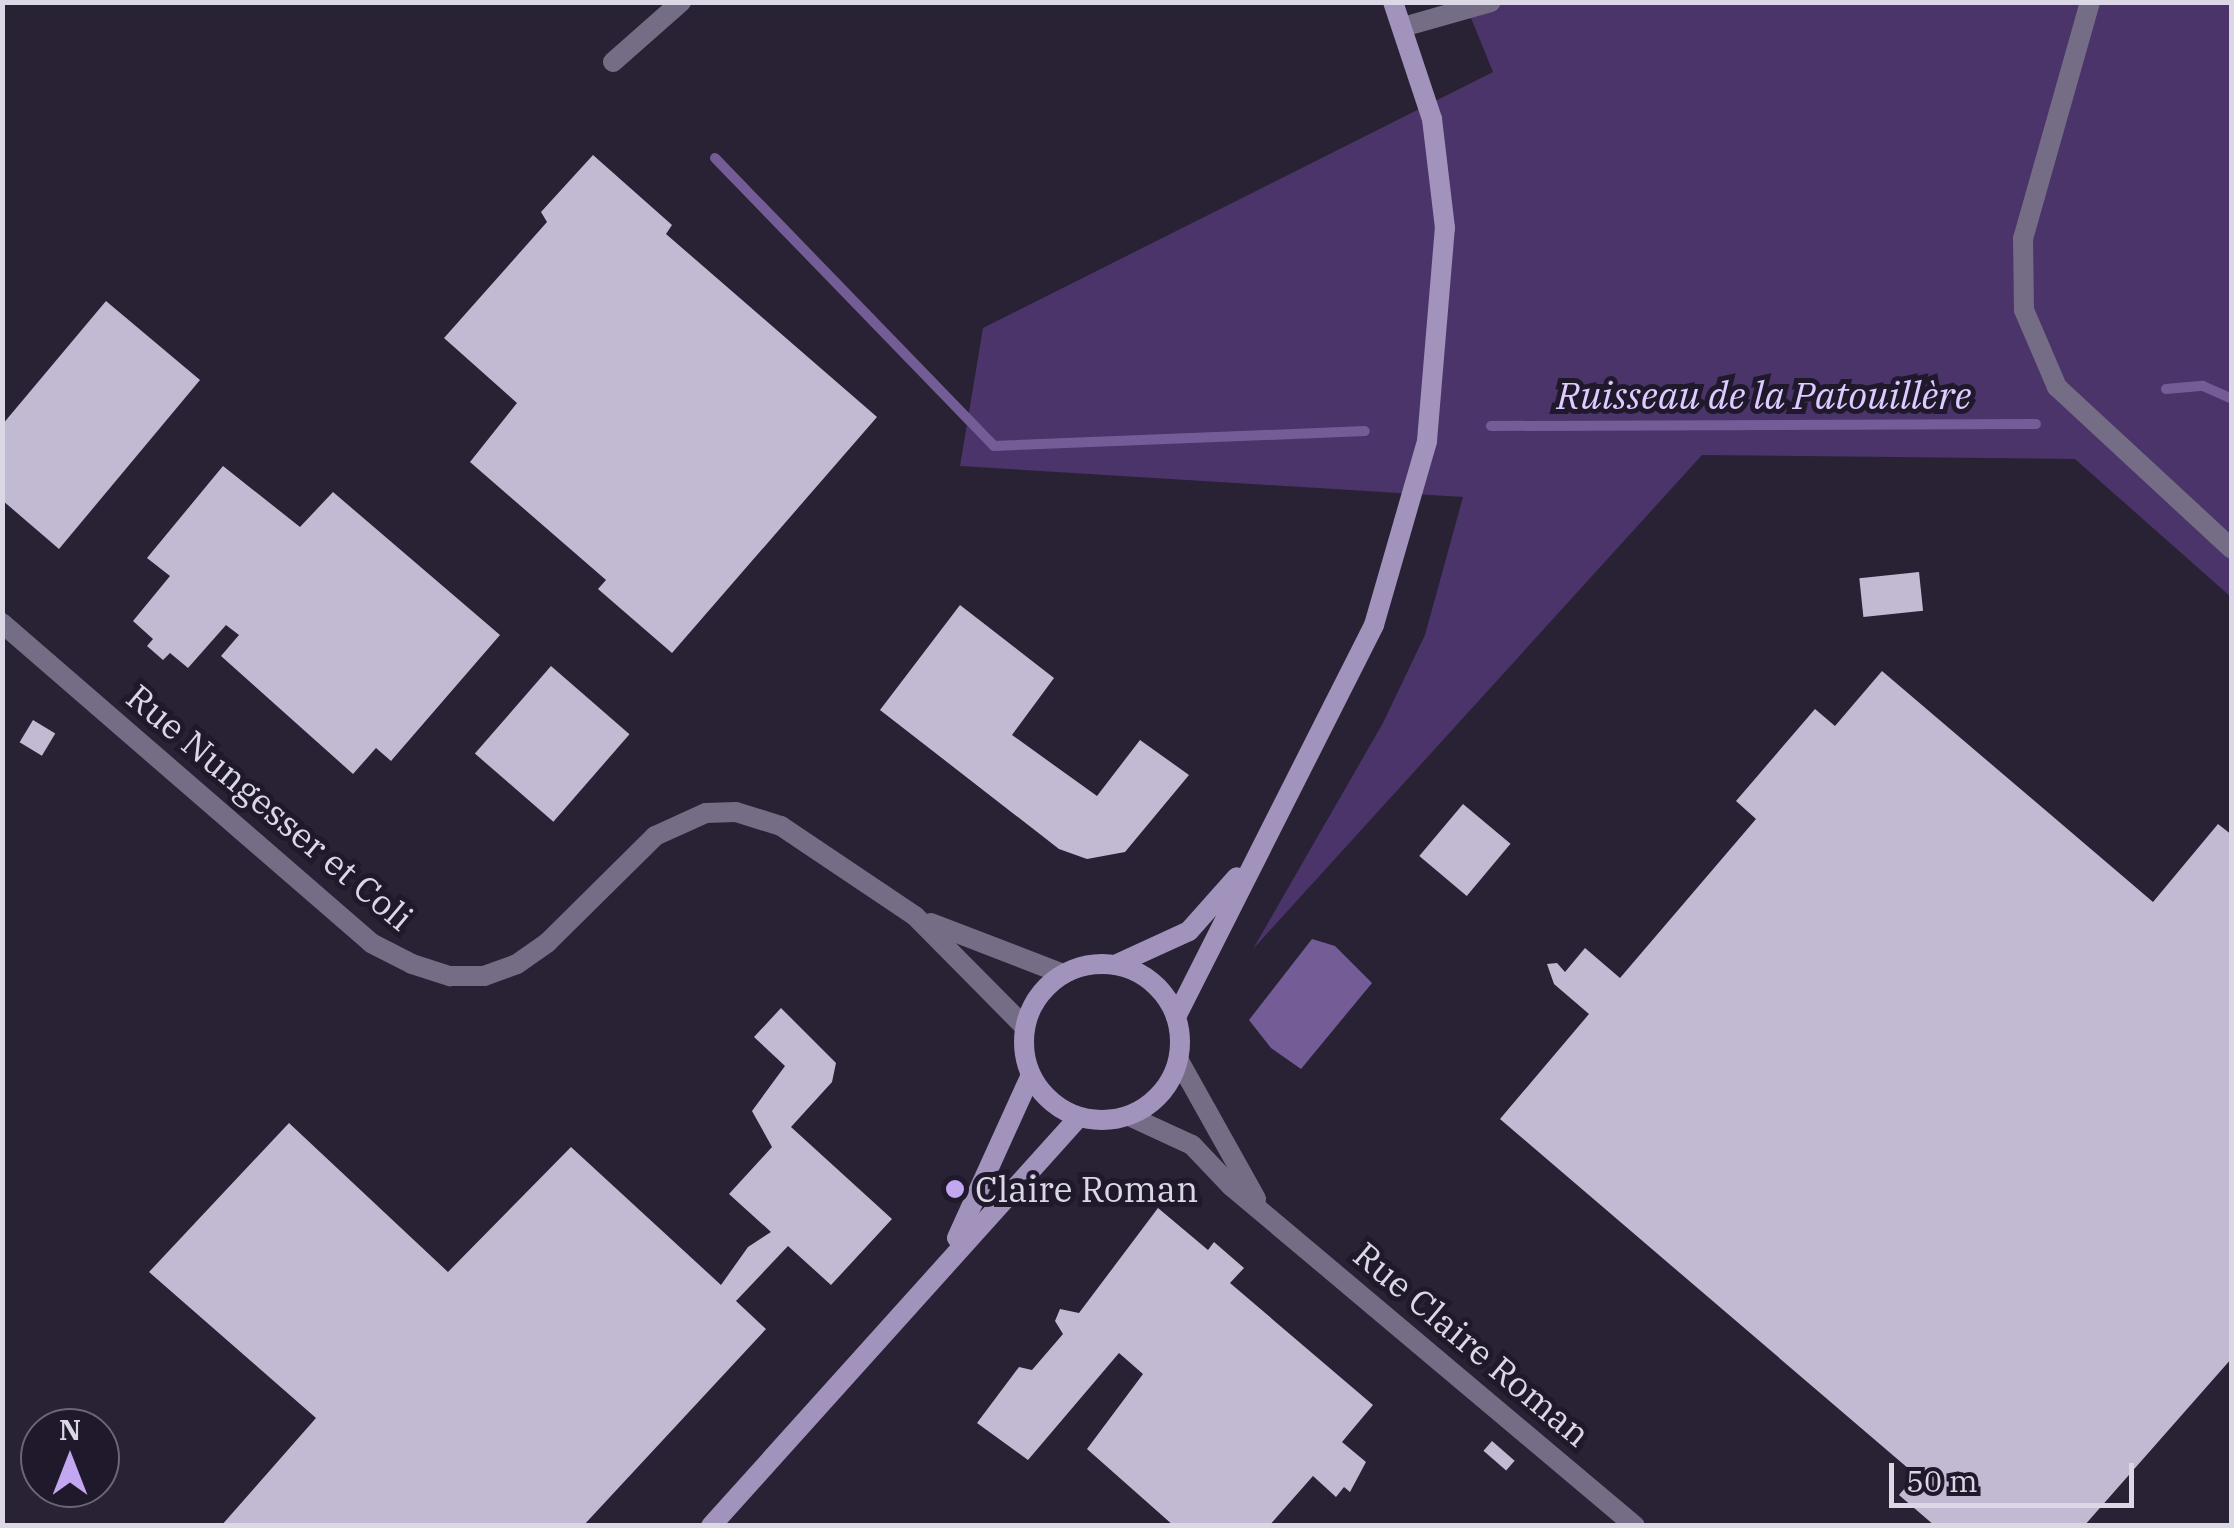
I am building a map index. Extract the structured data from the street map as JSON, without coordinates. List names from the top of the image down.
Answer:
{
  "streets": {
    "street": ["Rue Nungesser et Coli", "Rue Claire Roman"]
  },
  "crossings": [
    ["Rue Nungesser et Coli", "Rue Claire Roman"]
  ],
  "water": ["Ruisseau de la Patouillère"],
  "places": ["Claire Roman"],
  "scale_bar": "50 m",
  "north": "top"
}
